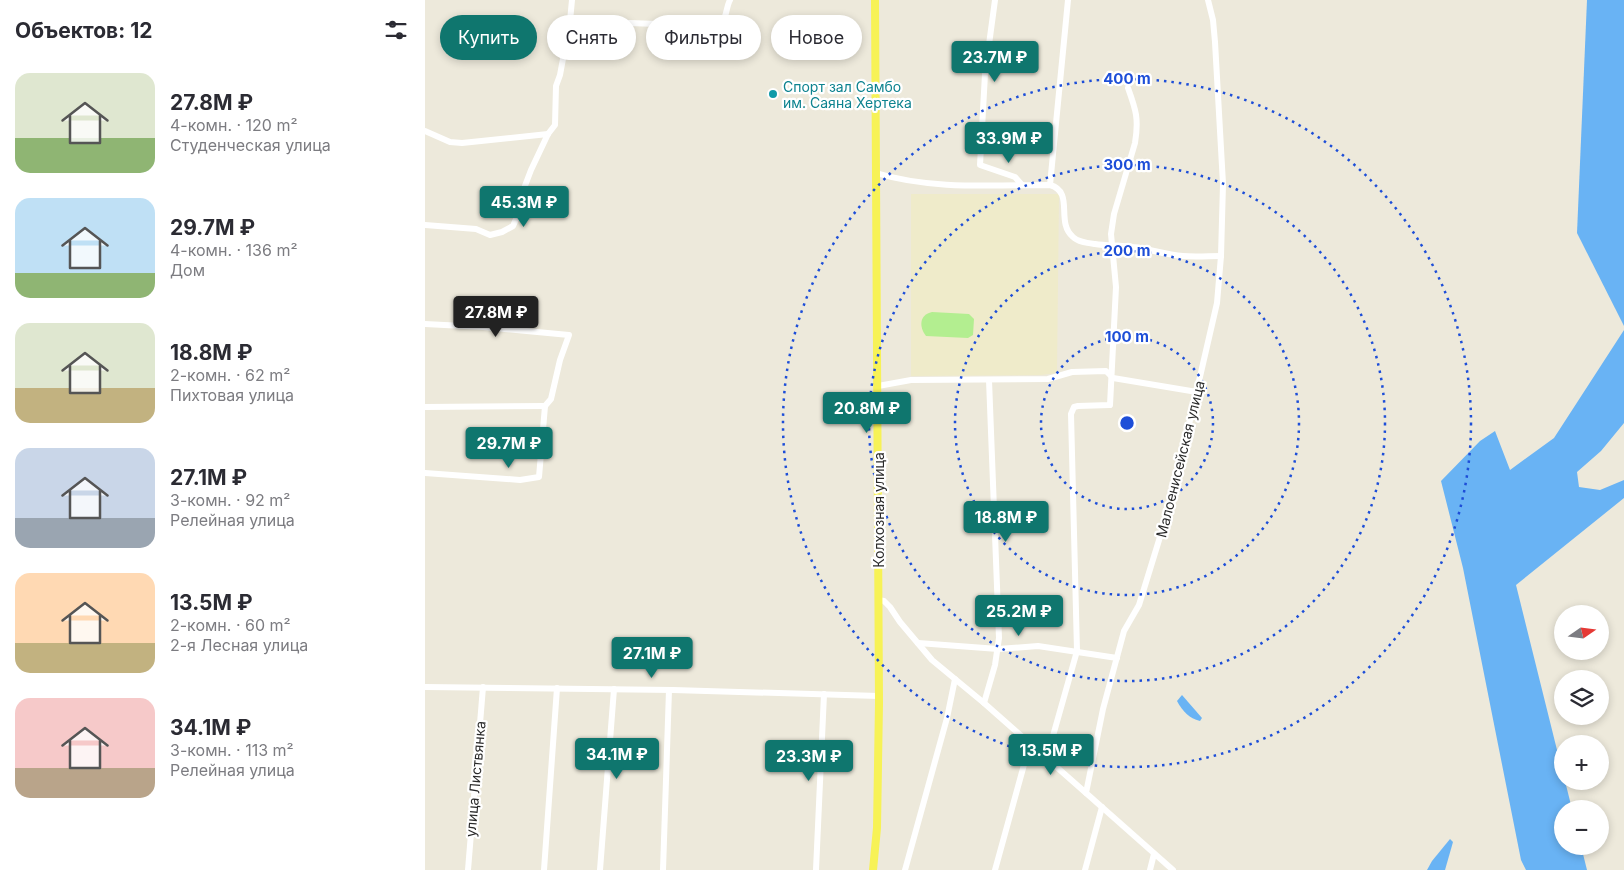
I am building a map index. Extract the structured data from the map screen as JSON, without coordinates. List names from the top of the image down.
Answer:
{
  "streets": {
    "main road": ["Колхозная улица"],
    "street": ["Малоенисейская улица", "улица Листвянка"]
  },
  "places": ["Спорт зал Самбо им. Саяна Хертека"],
  "north": "right",
  "page": {
    "heading": "Объектов: 12",
    "chip": [
      "Купить",
      "Снять",
      "Фильтры",
      "Новое"
    ],
    "price": [
      "23.7M ₽",
      "33.9M ₽",
      "45.3M ₽",
      "27.8M ₽",
      "20.8M ₽",
      "29.7M ₽",
      "18.8M ₽",
      "25.2M ₽",
      "27.1M ₽",
      "13.5M ₽",
      "34.1M ₽",
      "23.3M ₽"
    ],
    "list": [
      {
        "name": "27.8M ₽",
        "note": "4-комн. · 120 m² · Студенческая улица"
      },
      {
        "name": "29.7M ₽",
        "note": "4-комн. · 136 m² · Дом"
      },
      {
        "name": "18.8M ₽",
        "note": "2-комн. · 62 m² · Пихтовая улица"
      },
      {
        "name": "27.1M ₽",
        "note": "3-комн. · 92 m² · Релейная улица"
      },
      {
        "name": "13.5M ₽",
        "note": "2-комн. · 60 m² · 2-я Лесная улица"
      },
      {
        "name": "34.1M ₽",
        "note": "3-комн. · 113 m² · Релейная улица"
      }
    ],
    "map_buttons": ["+", "−"]
  },
  "rings": [
    "400 m",
    "300 m",
    "200 m",
    "100 m"
  ]
}
